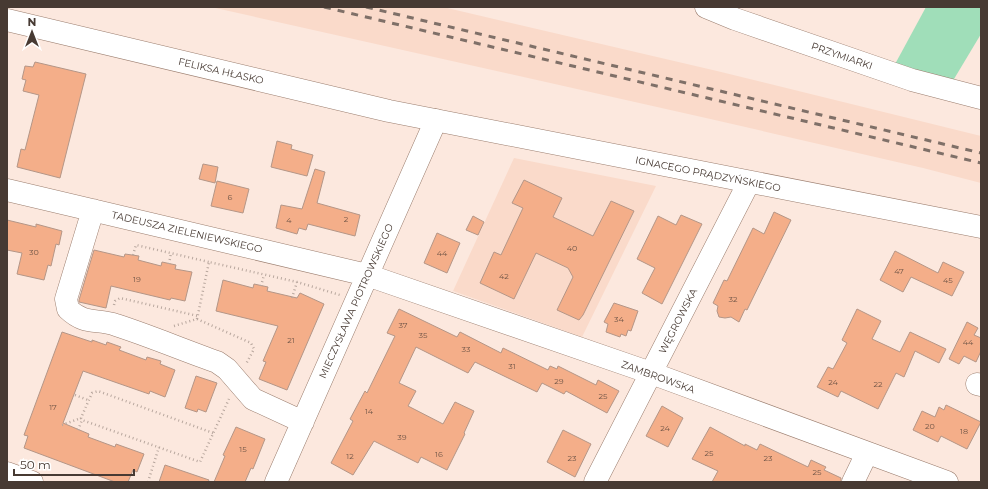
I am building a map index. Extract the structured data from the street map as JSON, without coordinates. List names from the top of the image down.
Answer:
{
  "streets": {
    "street": [
      "PRZYMIARKI",
      "FELIKSA HŁASKO",
      "IGNACEGO PRĄDZYŃSKIEGO",
      "TADEUSZA ZIELENIEWSKIEGO",
      "MIECZYSŁAWA PIOTROWSKIEGO",
      "WĘGROWSKA",
      "ZAMBROWSKA"
    ]
  },
  "crossings": [
    ["FELIKSA HŁASKO", "IGNACEGO PRĄDZYŃSKIEGO"],
    ["FELIKSA HŁASKO", "MIECZYSŁAWA PIOTROWSKIEGO"],
    ["IGNACEGO PRĄDZYŃSKIEGO", "MIECZYSŁAWA PIOTROWSKIEGO"],
    ["IGNACEGO PRĄDZYŃSKIEGO", "WĘGROWSKA"],
    ["TADEUSZA ZIELENIEWSKIEGO", "MIECZYSŁAWA PIOTROWSKIEGO"],
    ["TADEUSZA ZIELENIEWSKIEGO", "ZAMBROWSKA"],
    ["MIECZYSŁAWA PIOTROWSKIEGO", "ZAMBROWSKA"],
    ["WĘGROWSKA", "ZAMBROWSKA"]
  ],
  "house_numbers": [
    "6",
    "2",
    "4",
    "40",
    "30",
    "44",
    "47",
    "42",
    "19",
    "45",
    "32",
    "34",
    "37",
    "35",
    "21",
    "44",
    "33",
    "31",
    "29",
    "24",
    "22",
    "25",
    "17",
    "14",
    "20",
    "24",
    "18",
    "39",
    "15",
    "25",
    "16",
    "12",
    "23",
    "23",
    "25"
  ],
  "scale_bar": "50 m",
  "north": "top"
}
